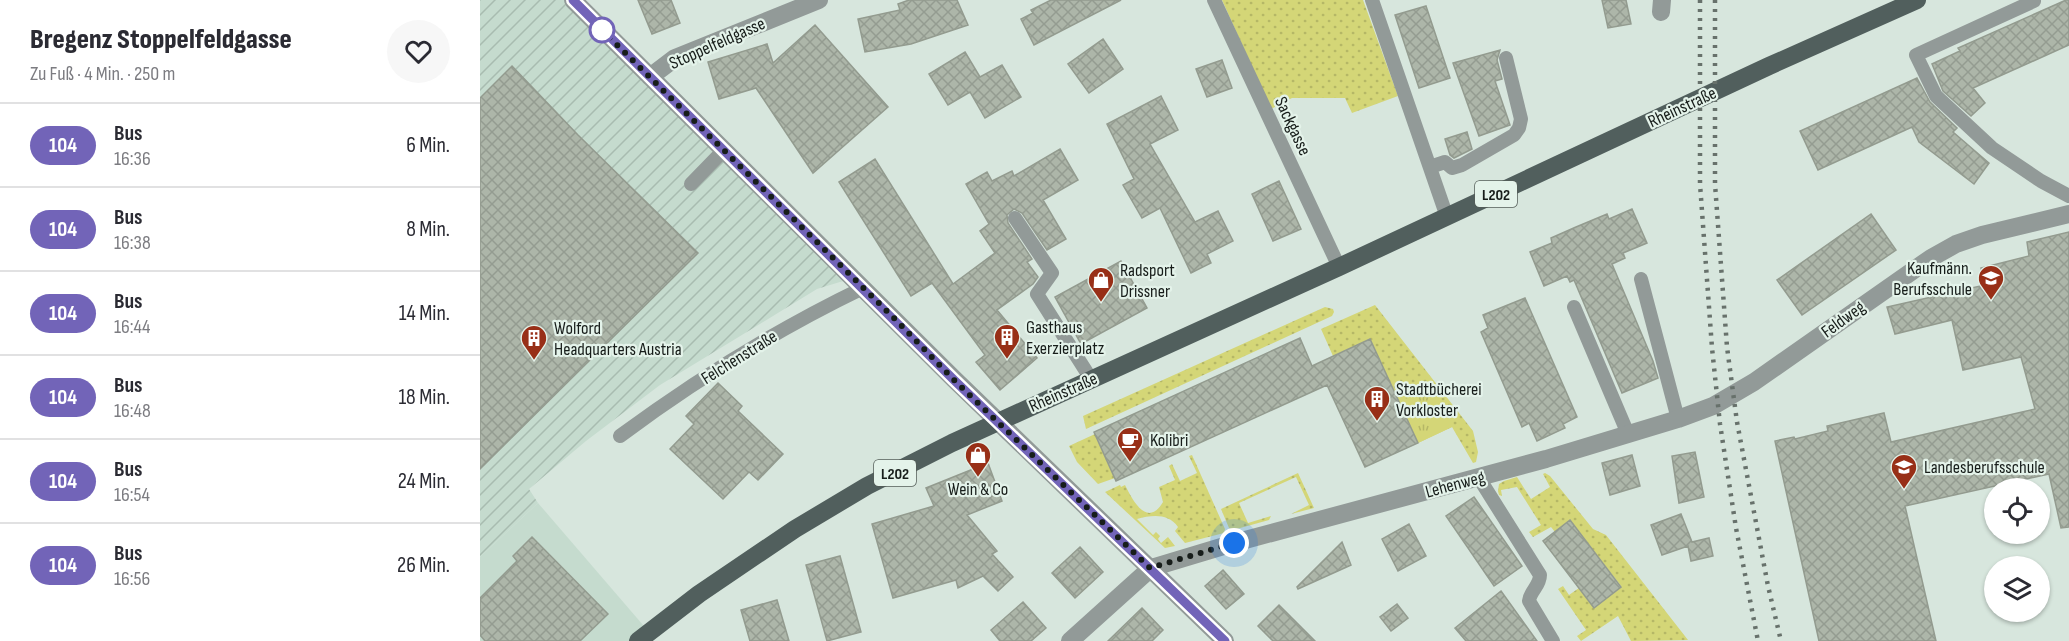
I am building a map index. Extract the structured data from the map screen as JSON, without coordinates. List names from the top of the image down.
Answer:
{
  "streets": {
    "main road": ["Rheinstraße", "L202"],
    "street": ["Stoppelfeldgasse", "Feldweg", "Lehenweg"],
    "lane": ["Sackgasse", "Felchenstraße"]
  },
  "crossings": [
    ["Rheinstraße", "Sackgasse"],
    ["Feldweg", "Lehenweg"]
  ],
  "places": {
    "school or university": ["Kaufmänn. Berufsschule", "Landesberufsschule"],
    "shop": ["Radsport Drissner", "Wein & Co"],
    "building": ["Gasthaus Exerzierplatz", "Wolford Headquarters Austria", "Stadtbücherei Vorkloster"],
    "cafe": ["Kolibri"]
  },
  "lines": ["bus line 104"],
  "page": {
    "heading": ["Bregenz Stoppelfeldgasse", "Zu Fuß · 4 Min. · 250 m"],
    "list": [
      {
        "mark": "104",
        "name": "Bus",
        "note": "16:36",
        "value": "6 Min."
      },
      {
        "mark": "104",
        "name": "Bus",
        "note": "16:38",
        "value": "8 Min."
      },
      {
        "mark": "104",
        "name": "Bus",
        "note": "16:44",
        "value": "14 Min."
      },
      {
        "mark": "104",
        "name": "Bus",
        "note": "16:48",
        "value": "18 Min."
      },
      {
        "mark": "104",
        "name": "Bus",
        "note": "16:54",
        "value": "24 Min."
      },
      {
        "mark": "104",
        "name": "Bus",
        "note": "16:56",
        "value": "26 Min."
      }
    ]
  }
}
